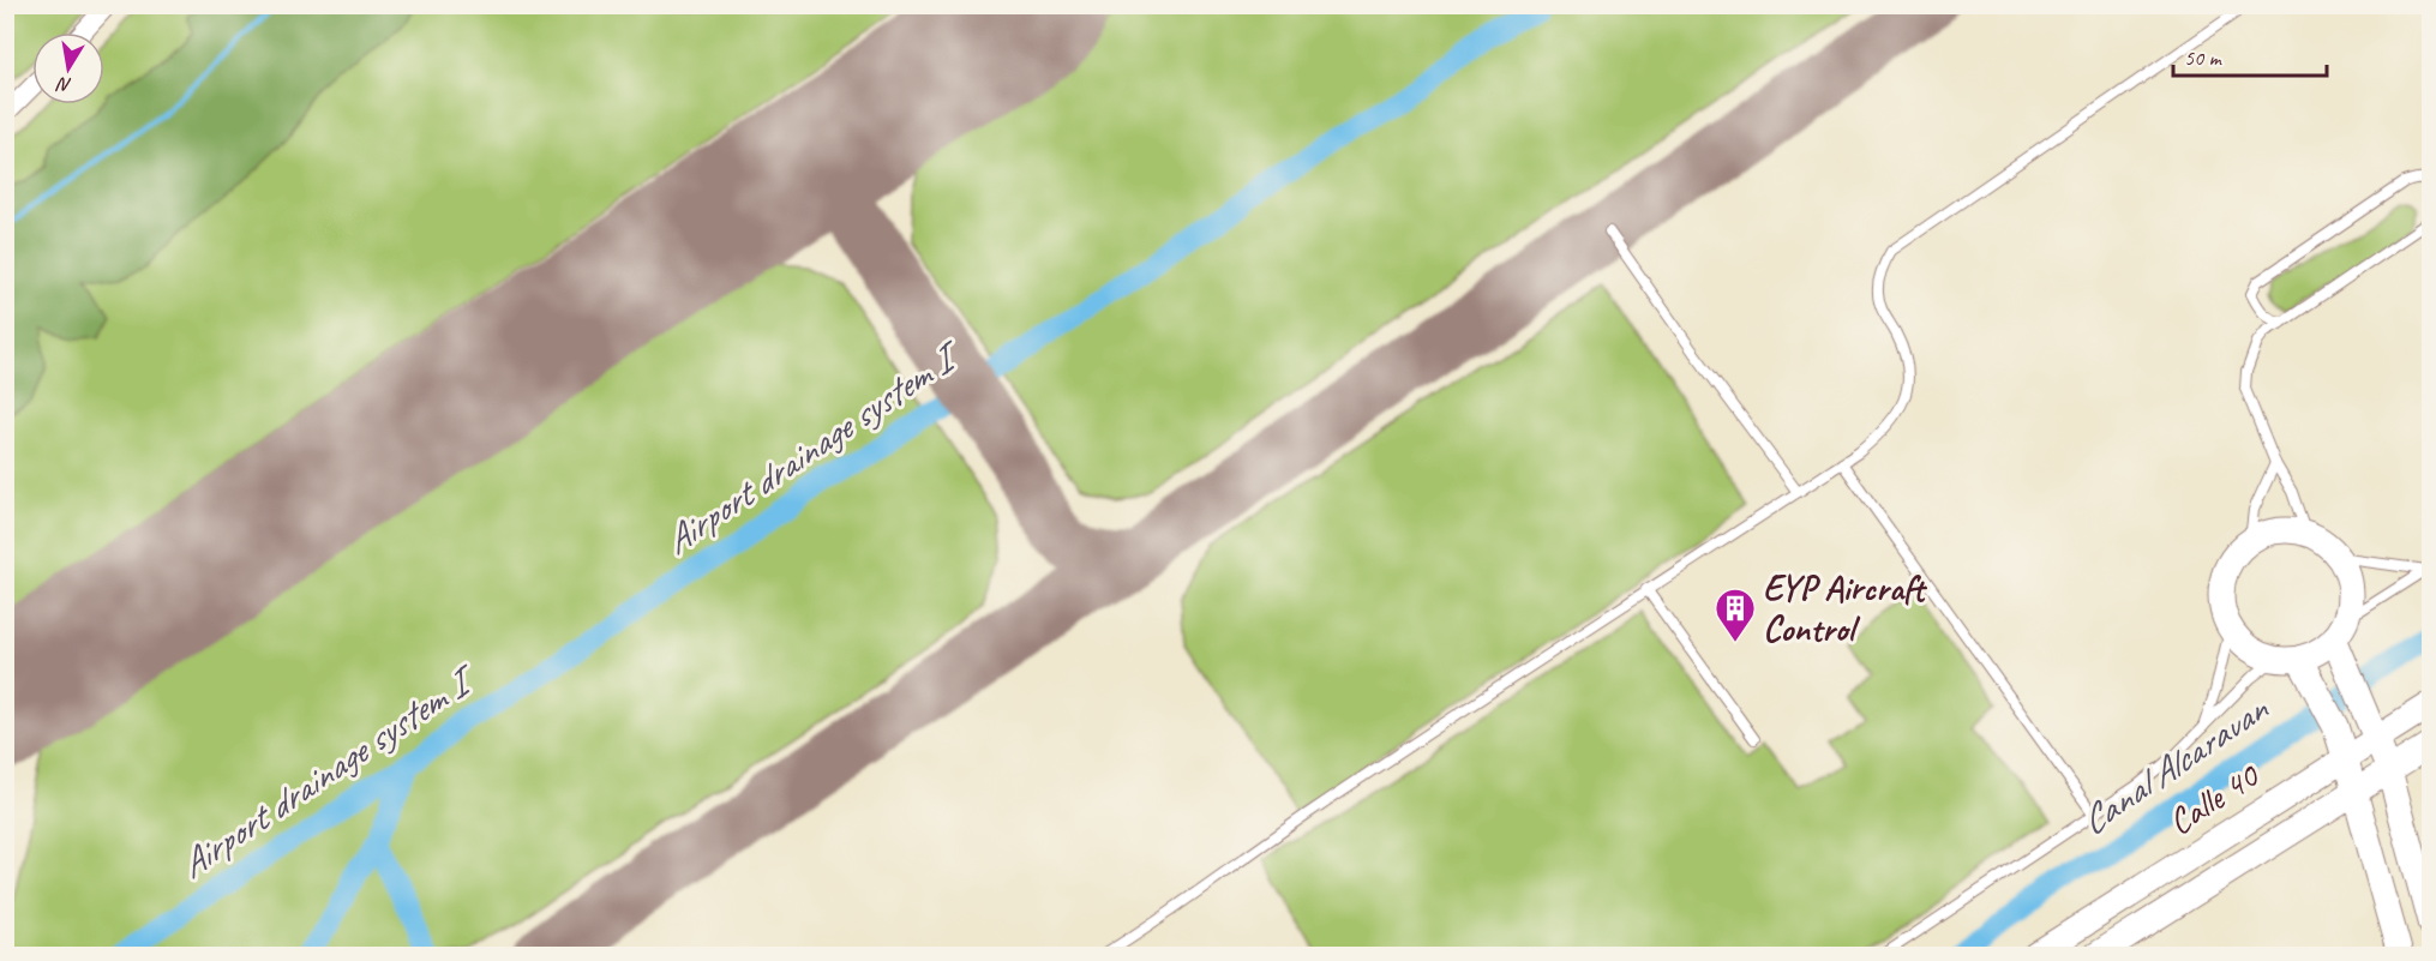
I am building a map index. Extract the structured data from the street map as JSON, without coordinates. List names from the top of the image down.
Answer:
{
  "streets": {
    "main road": ["Calle 40"]
  },
  "water": ["Airport drainage system I", "Canal Alcaravan"],
  "places": {
    "building": ["EYP Aircraft Control"]
  },
  "scale_bar": "50 m",
  "north": "bottom"
}
